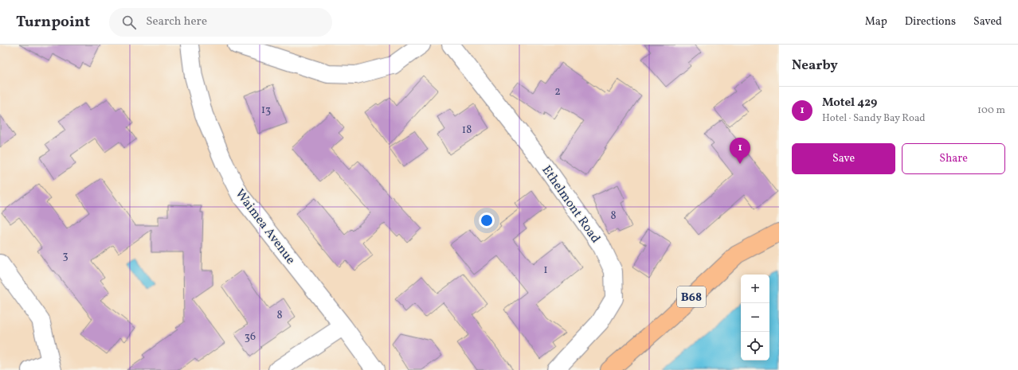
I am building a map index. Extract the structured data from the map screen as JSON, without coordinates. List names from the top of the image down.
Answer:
{
  "streets": {
    "main road": ["B68"],
    "street": ["Ethelmont Road", "Waimea Avenue"]
  },
  "house_numbers": [
    "2",
    "13",
    "18",
    "8",
    "3",
    "1",
    "8",
    "36"
  ],
  "page": {
    "header": "Turnpoint",
    "search": "Search here",
    "nav": ["Map", "Directions", "Saved"],
    "heading": "Nearby",
    "list": [
      {
        "mark": "1",
        "name": "Motel 429",
        "note": "Hotel · Sandy Bay Road",
        "value": "100 m"
      }
    ],
    "buttons": ["Save", "Share"],
    "pins": "1",
    "map_buttons": ["+", "−"]
  }
}
